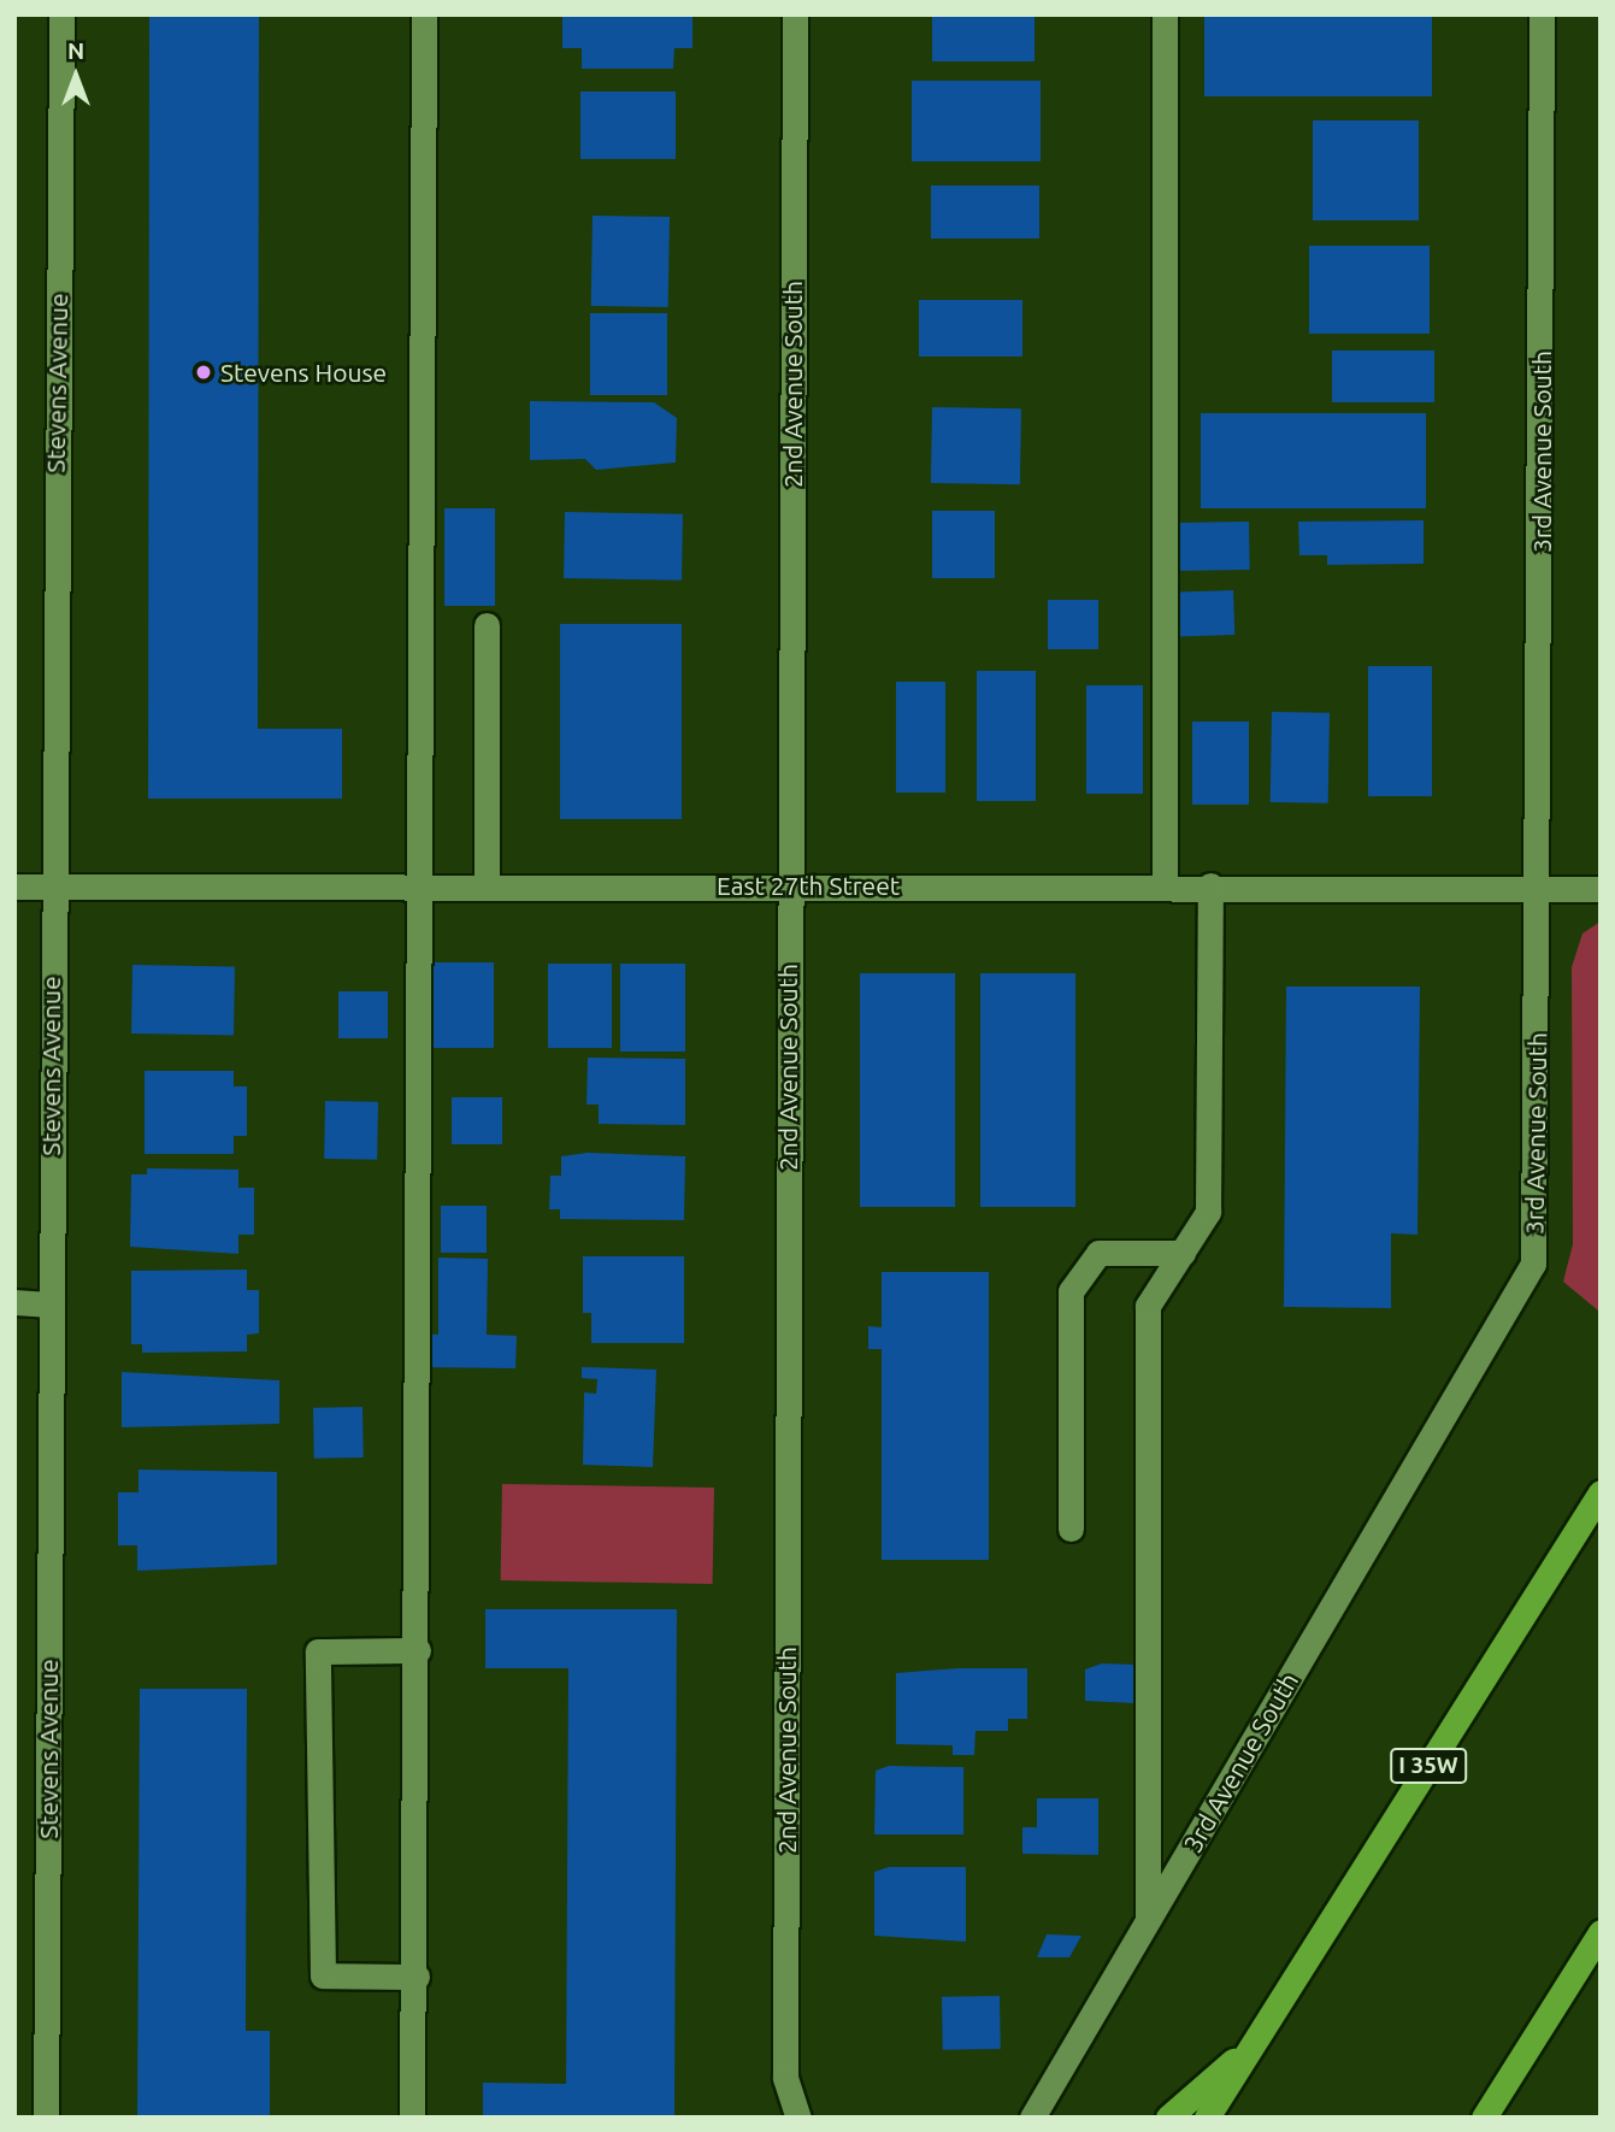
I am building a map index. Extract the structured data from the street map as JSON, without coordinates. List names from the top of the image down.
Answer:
{
  "streets": {
    "highway": ["I 35W"],
    "street": [
      "Stevens Avenue",
      "2nd Avenue South",
      "3rd Avenue South",
      "East 27th Street"
    ]
  },
  "crossings": [
    ["Stevens Avenue", "East 27th Street"],
    ["2nd Avenue South", "East 27th Street"],
    ["3rd Avenue South", "East 27th Street"]
  ],
  "places": ["Stevens House"],
  "north": "top"
}
